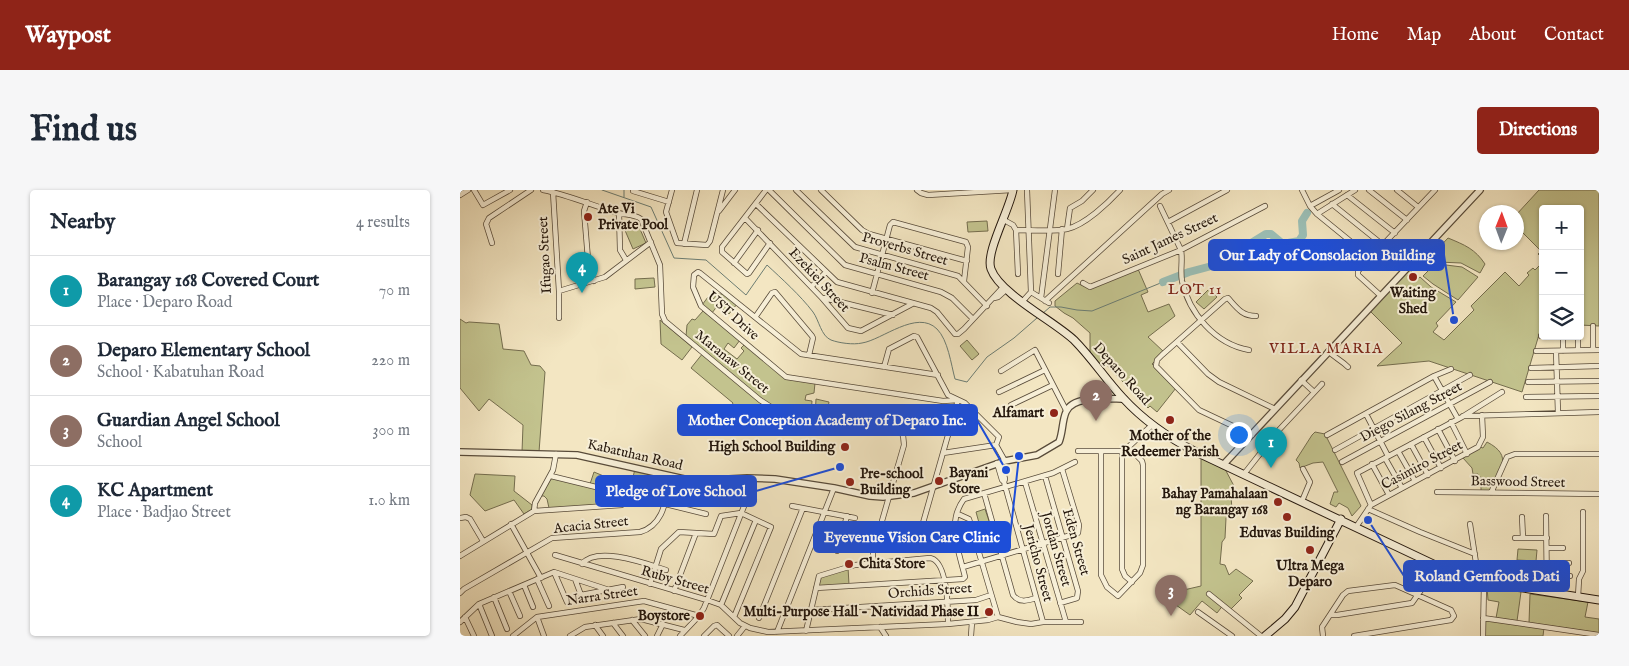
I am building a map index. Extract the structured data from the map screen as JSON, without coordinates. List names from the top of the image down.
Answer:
{
  "streets": {
    "main road": ["Deparo Road"],
    "street": [
      "Saint James Street",
      "Proverbs Street",
      "Ifugao Street",
      "Psalm Street",
      "Ezekiel Street",
      "UST Drive",
      "Maranaw Street",
      "Diego Silang Street",
      "Kabatuhan Road",
      "Casimiro Street",
      "Basswood Street",
      "Acacia Street",
      "Eden Street",
      "Jordan Street",
      "Jericho Street",
      "Ruby Street",
      "Orchids Street",
      "Narra Street"
    ]
  },
  "crossings": [
    ["Ifugao Street", "Maranaw Street"],
    ["Maranaw Street", "Kabatuhan Road"],
    ["Deparo Road", "Casimiro Street"],
    ["Kabatuhan Road", "Acacia Street"],
    ["Kabatuhan Road", "Jericho Street"],
    ["Eden Street", "Jordan Street"]
  ],
  "districts": ["LOT 11", "VILLA MARIA"],
  "places": [
    "Ate Vi Private Pool",
    "Waiting Shed",
    "Our Lady of Consolacion Building",
    "Alfamart",
    "Mother of the Redeemer Parish",
    "High School Building",
    "Eyevenue Vision Care Clinic",
    "Pledge of Love School",
    "Mother Conception Academy of Deparo Inc.",
    "Bayani Store",
    "Pre-school Building",
    "Bahay Pamahalaan ng Barangay 168",
    "Eduvas Building",
    "Roland Gemfoods Dati",
    "Ultra Mega Deparo",
    "Chita Store",
    "Multi-Purpose Hall - Natividad Phase II",
    "Boystore"
  ],
  "north": "top",
  "page": {
    "header": "Waypost",
    "nav": [
      "Home",
      "Map",
      "About",
      "Contact"
    ],
    "buttons": "Directions",
    "title": "Find us",
    "heading": ["Nearby", "4 results"],
    "map_buttons": ["+", "−"],
    "pins": [
      "4",
      "2",
      "1",
      "3"
    ],
    "list": [
      {
        "mark": "1",
        "name": "Barangay 168 Covered Court",
        "note": "Place · Deparo Road",
        "value": "70 m"
      },
      {
        "mark": "2",
        "name": "Deparo Elementary School",
        "note": "School · Kabatuhan Road",
        "value": "220 m"
      },
      {
        "mark": "3",
        "name": "Guardian Angel School",
        "note": "School",
        "value": "300 m"
      },
      {
        "mark": "4",
        "name": "KC Apartment",
        "note": "Place · Badjao Street",
        "value": "1.0 km"
      }
    ]
  }
}
